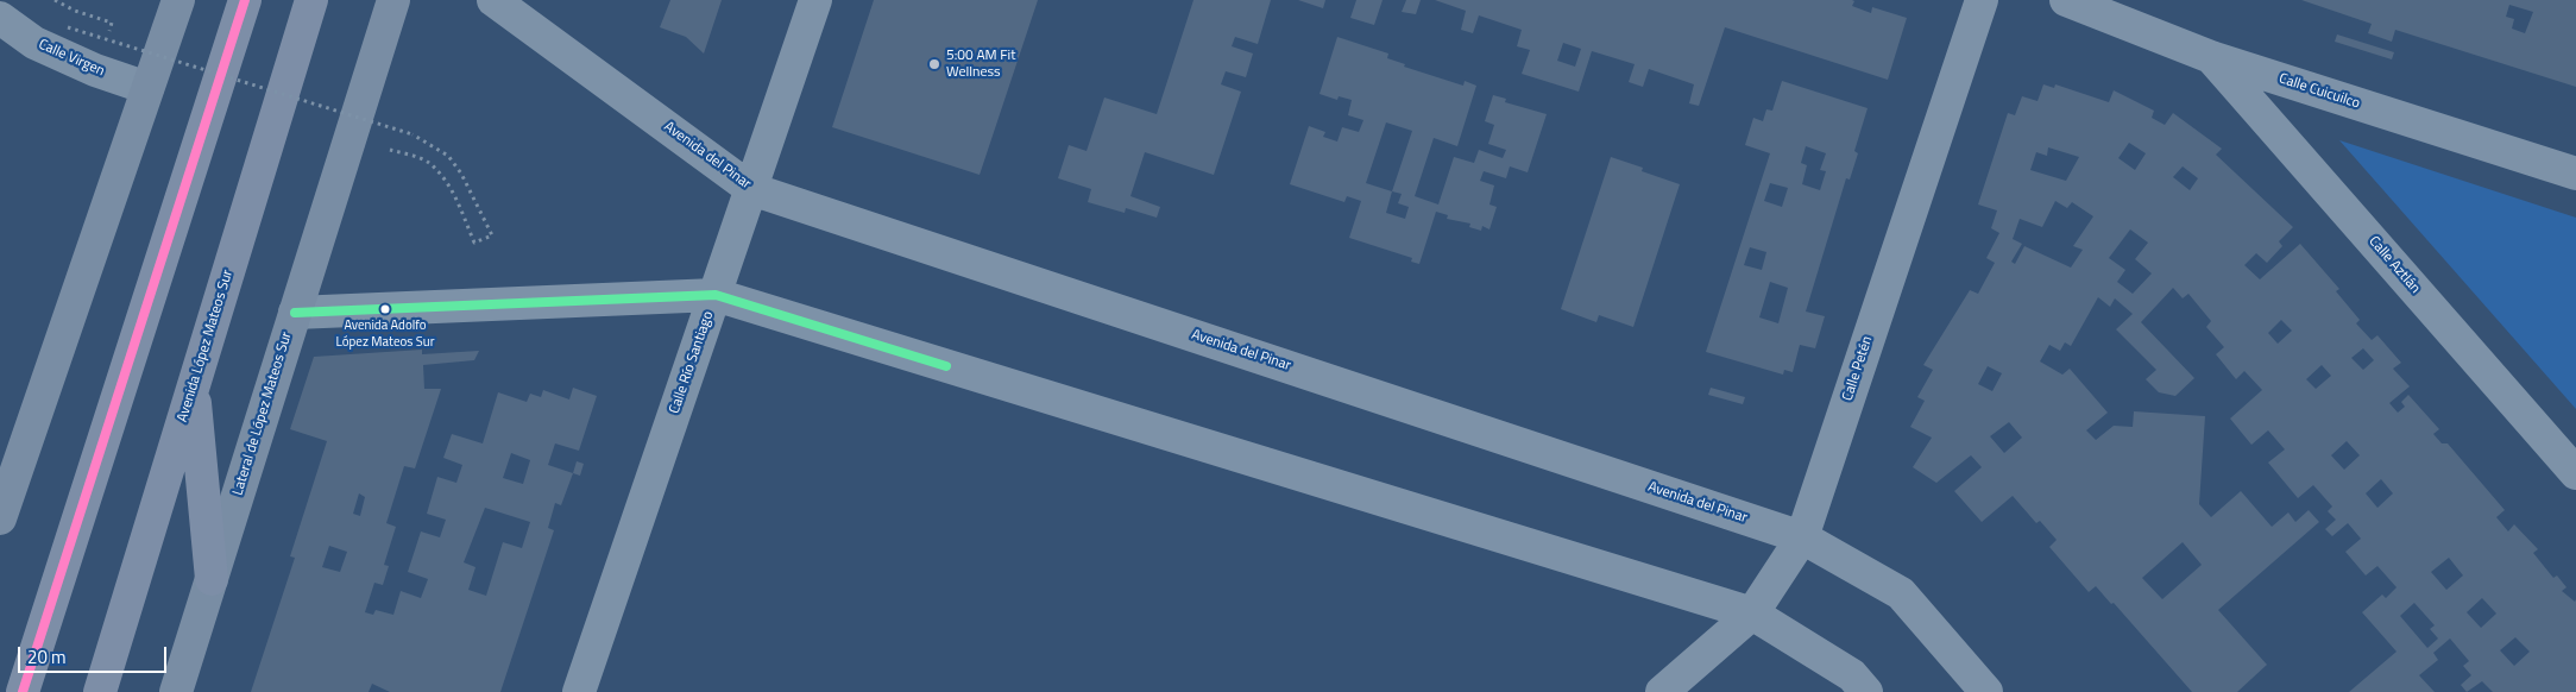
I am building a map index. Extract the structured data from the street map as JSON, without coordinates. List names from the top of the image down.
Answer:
{
  "streets": {
    "main road": ["Avenida López Mateos Sur", "Lateral de López Mateos Sur"],
    "street": [
      "Calle Virgen",
      "Calle Cuicuilco",
      "Avenida del Pinar",
      "Calle Aztlán",
      "Calle Río Santiago",
      "Calle Petén"
    ]
  },
  "crossings": [
    ["Calle Cuicuilco", "Calle Aztlán"],
    ["Avenida del Pinar", "Calle Río Santiago"],
    ["Avenida del Pinar", "Calle Petén"]
  ],
  "places": ["5:00 AM Fit Wellness", "Avenida Adolfo López Mateos Sur"],
  "scale_bar": "20 m"
}
